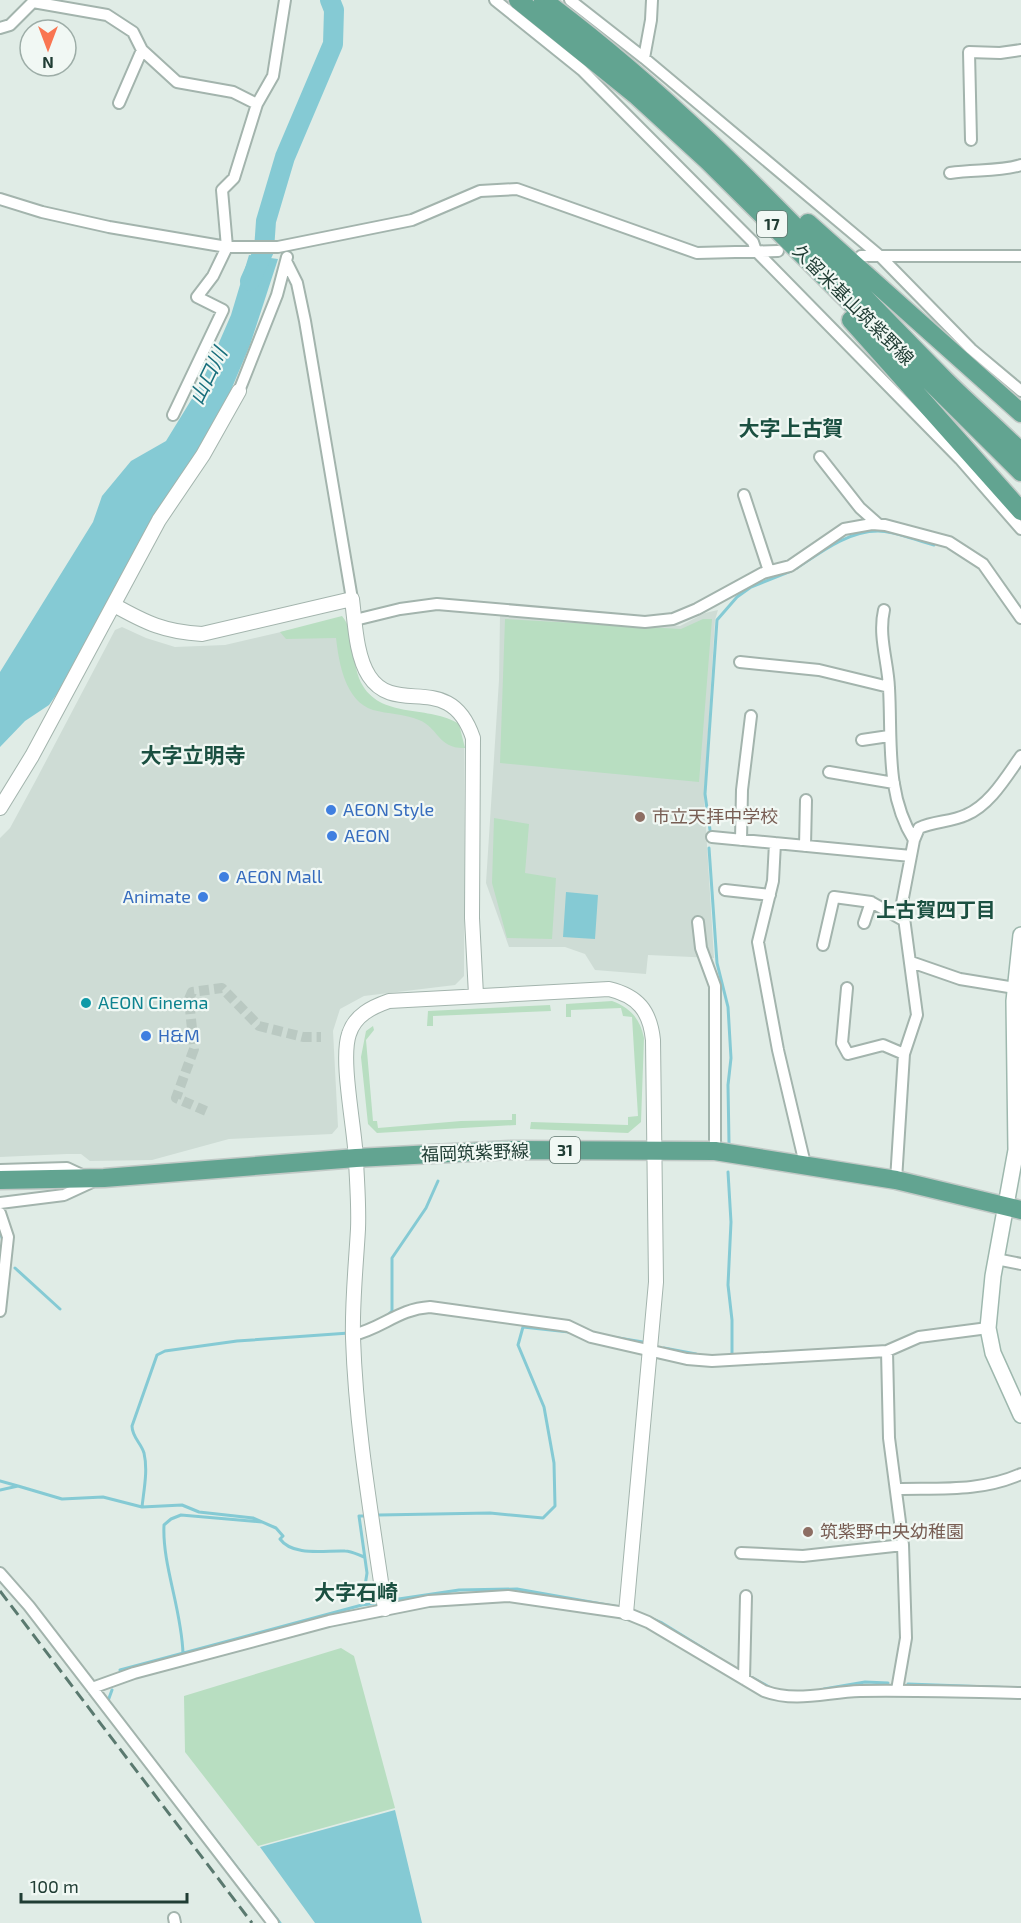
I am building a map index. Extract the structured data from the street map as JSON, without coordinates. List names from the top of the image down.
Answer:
{
  "streets": {
    "main road": [
      "17",
      "久留米基山筑紫野線",
      "31",
      "福岡筑紫野線"
    ]
  },
  "districts": [
    "大字上古賀",
    "大字立明寺",
    "上古賀四丁目",
    "大字石崎"
  ],
  "water": ["山口川"],
  "places": [
    "AEON Style",
    "市立天拝中学校",
    "AEON",
    "AEON Mall",
    "Animate",
    "AEON Cinema",
    "H&M",
    "筑紫野中央幼稚園"
  ],
  "scale_bar": "100 m",
  "north": "bottom"
}
